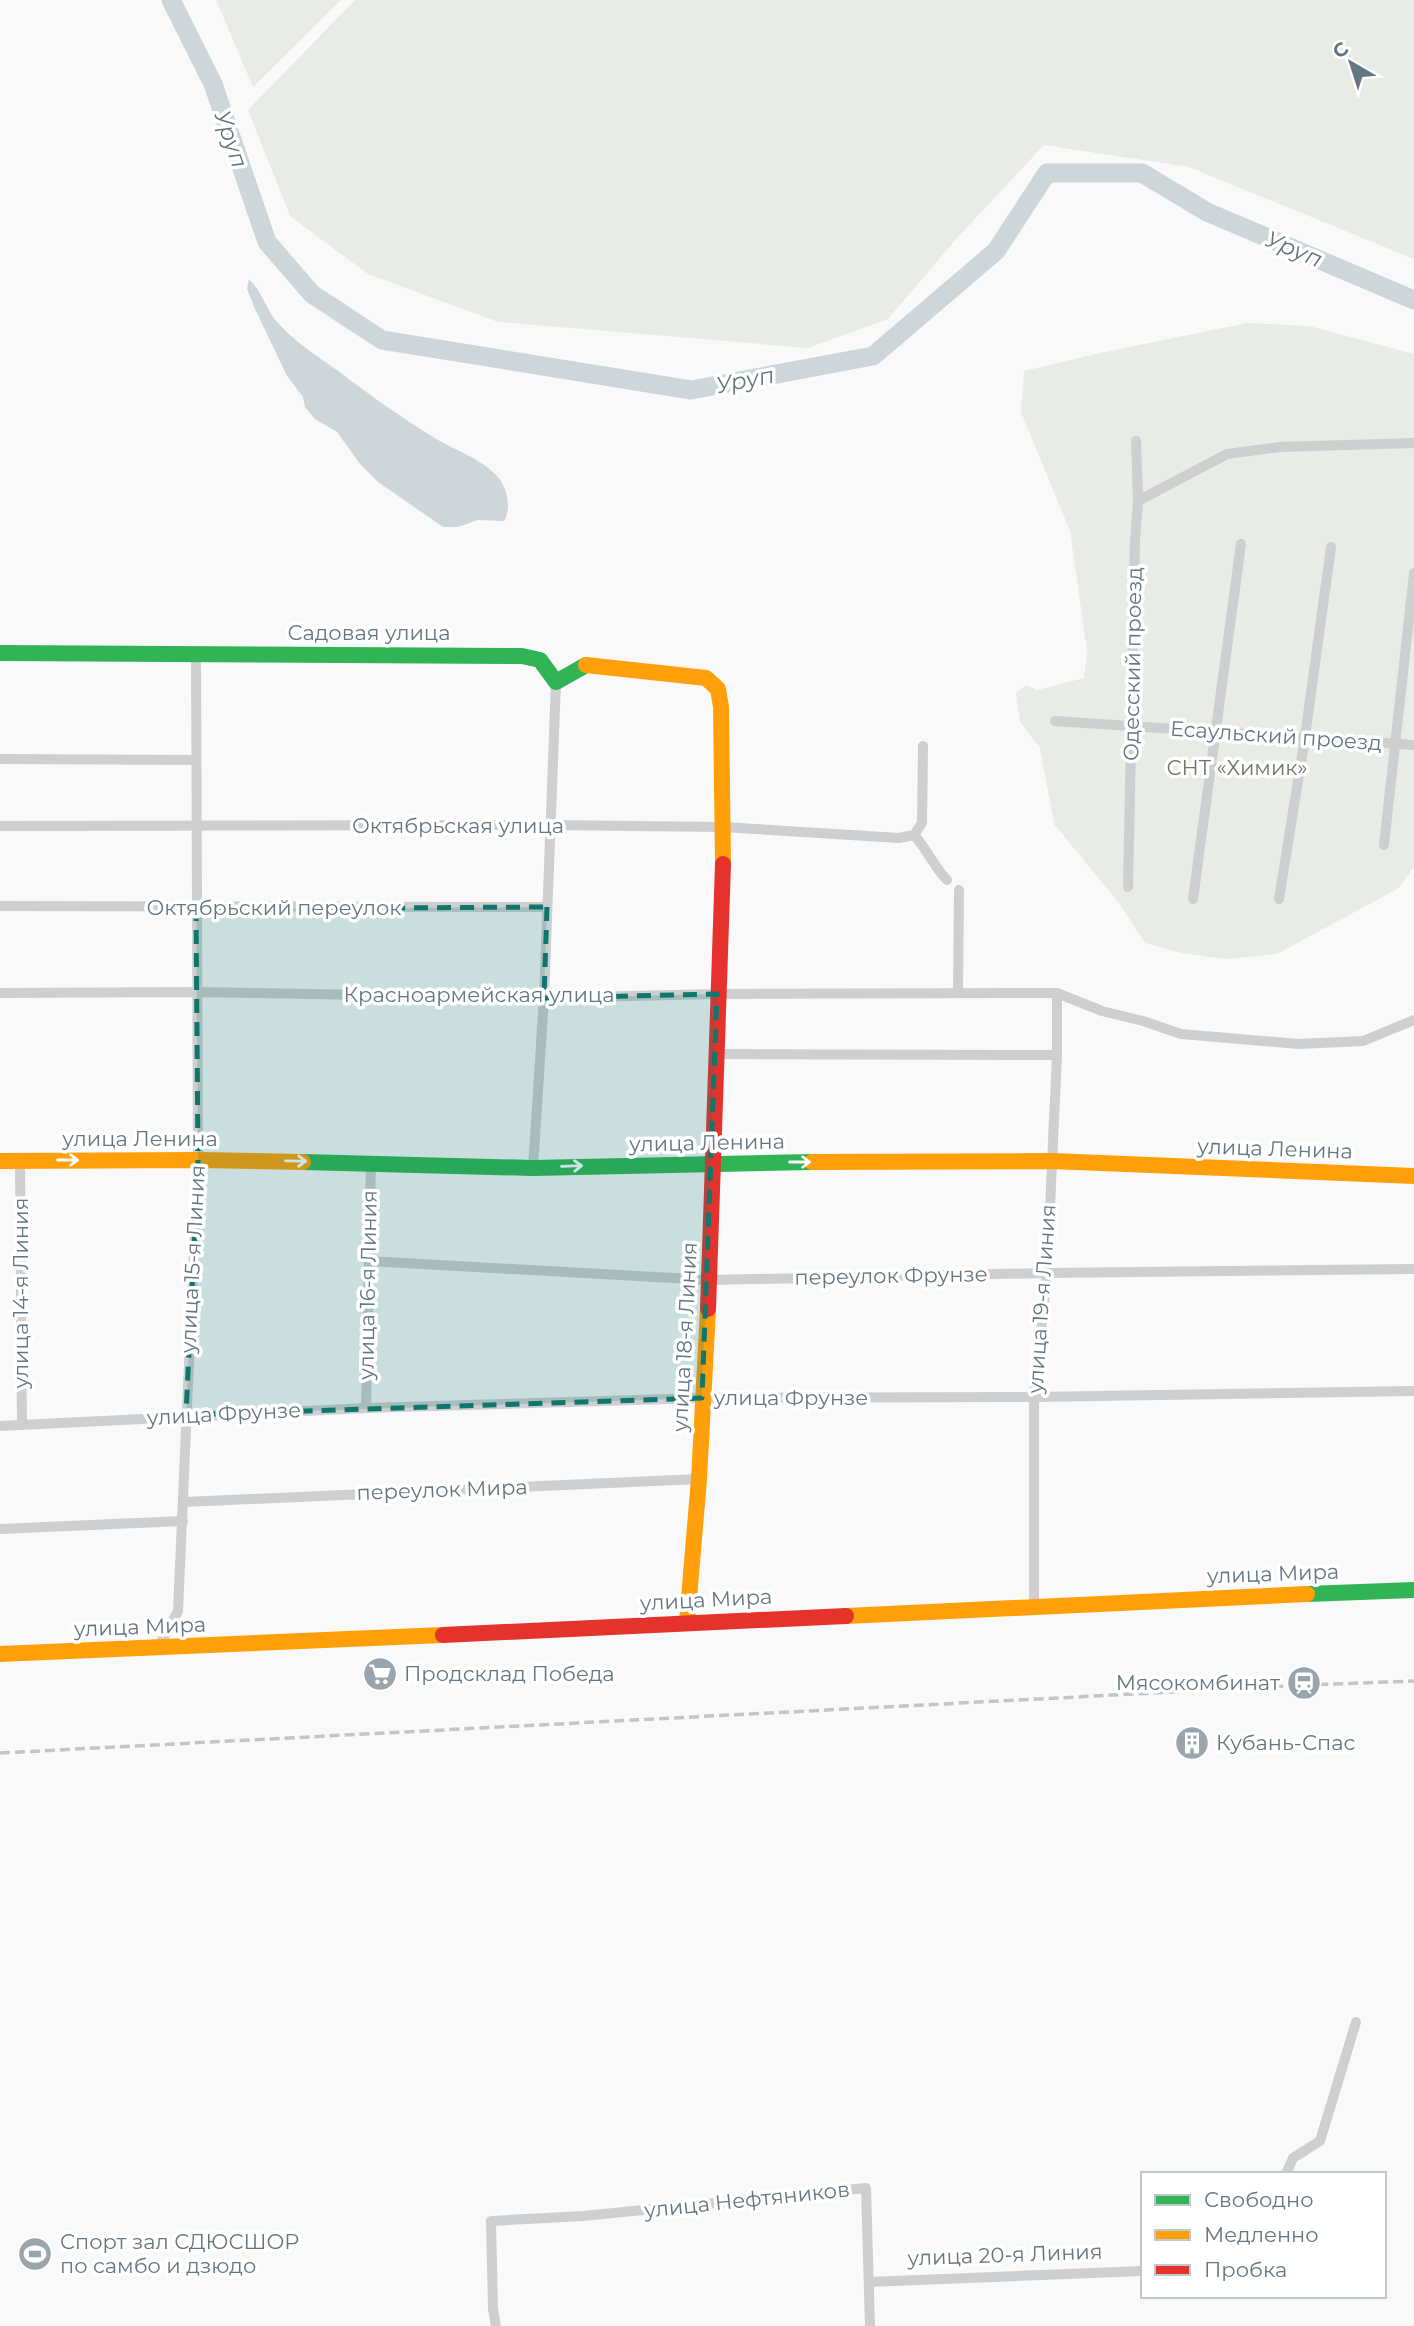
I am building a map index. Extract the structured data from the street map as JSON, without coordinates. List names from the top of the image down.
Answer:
{
  "streets": {
    "main road": [
      "Садовая улица",
      "улица Ленина",
      "улица 18-я Линия",
      "улица Мира"
    ],
    "street": [
      "Одесский проезд",
      "Есаульский проезд",
      "Октябрьская улица",
      "Октябрьский переулок",
      "Красноармейская улица",
      "улица 15-я Линия",
      "переулок Фрунзе",
      "улица 16-я Линия",
      "улица 14-я Линия",
      "улица 19-я Линия",
      "улица Фрунзе",
      "переулок Мира",
      "улица Нефтяников",
      "улица 20-я Линия"
    ]
  },
  "crossings": [
    ["Садовая улица", "улица 15-я Линия"],
    ["Садовая улица", "улица 18-я Линия"],
    ["Одесский проезд", "Есаульский проезд"],
    ["Октябрьская улица", "улица 15-я Линия"],
    ["Октябрьская улица", "улица 18-я Линия"],
    ["Октябрьский переулок", "улица 15-я Линия"],
    ["Красноармейская улица", "улица 15-я Линия"],
    ["Красноармейская улица", "улица 19-я Линия"],
    ["Красноармейская улица", "улица 18-я Линия"],
    ["улица Ленина", "улица 15-я Линия"],
    ["улица Ленина", "улица 16-я Линия"],
    ["улица Ленина", "улица 14-я Линия"],
    ["улица Ленина", "улица 19-я Линия"],
    ["улица Ленина", "улица 18-я Линия"],
    ["улица 15-я Линия", "улица Фрунзе"],
    ["улица 15-я Линия", "переулок Мира"],
    ["улица 15-я Линия", "улица Мира"],
    ["переулок Фрунзе", "улица 16-я Линия"],
    ["переулок Фрунзе", "улица 19-я Линия"],
    ["переулок Фрунзе", "улица 18-я Линия"],
    ["улица 16-я Линия", "улица Фрунзе"],
    ["улица 14-я Линия", "улица Фрунзе"],
    ["улица 19-я Линия", "улица Фрунзе"],
    ["улица 19-я Линия", "улица Мира"],
    ["улица 18-я Линия", "улица Фрунзе"],
    ["улица 18-я Линия", "переулок Мира"],
    ["улица 18-я Линия", "улица Мира"],
    ["улица Нефтяников", "улица 20-я Линия"]
  ],
  "one_way": ["улица Ленина"],
  "water": ["Уруп"],
  "parks": ["СНТ «Химик»"],
  "places": {
    "supermarket": ["Продсклад Победа"],
    "station": ["Мясокомбинат"],
    "building": ["Кубань-Спас"],
    "sports": ["Спорт зал СДЮСШОР по самбо и дзюдо"]
  },
  "legend": ["Свободно", "Медленно", "Пробка"],
  "north": "top left"
}
